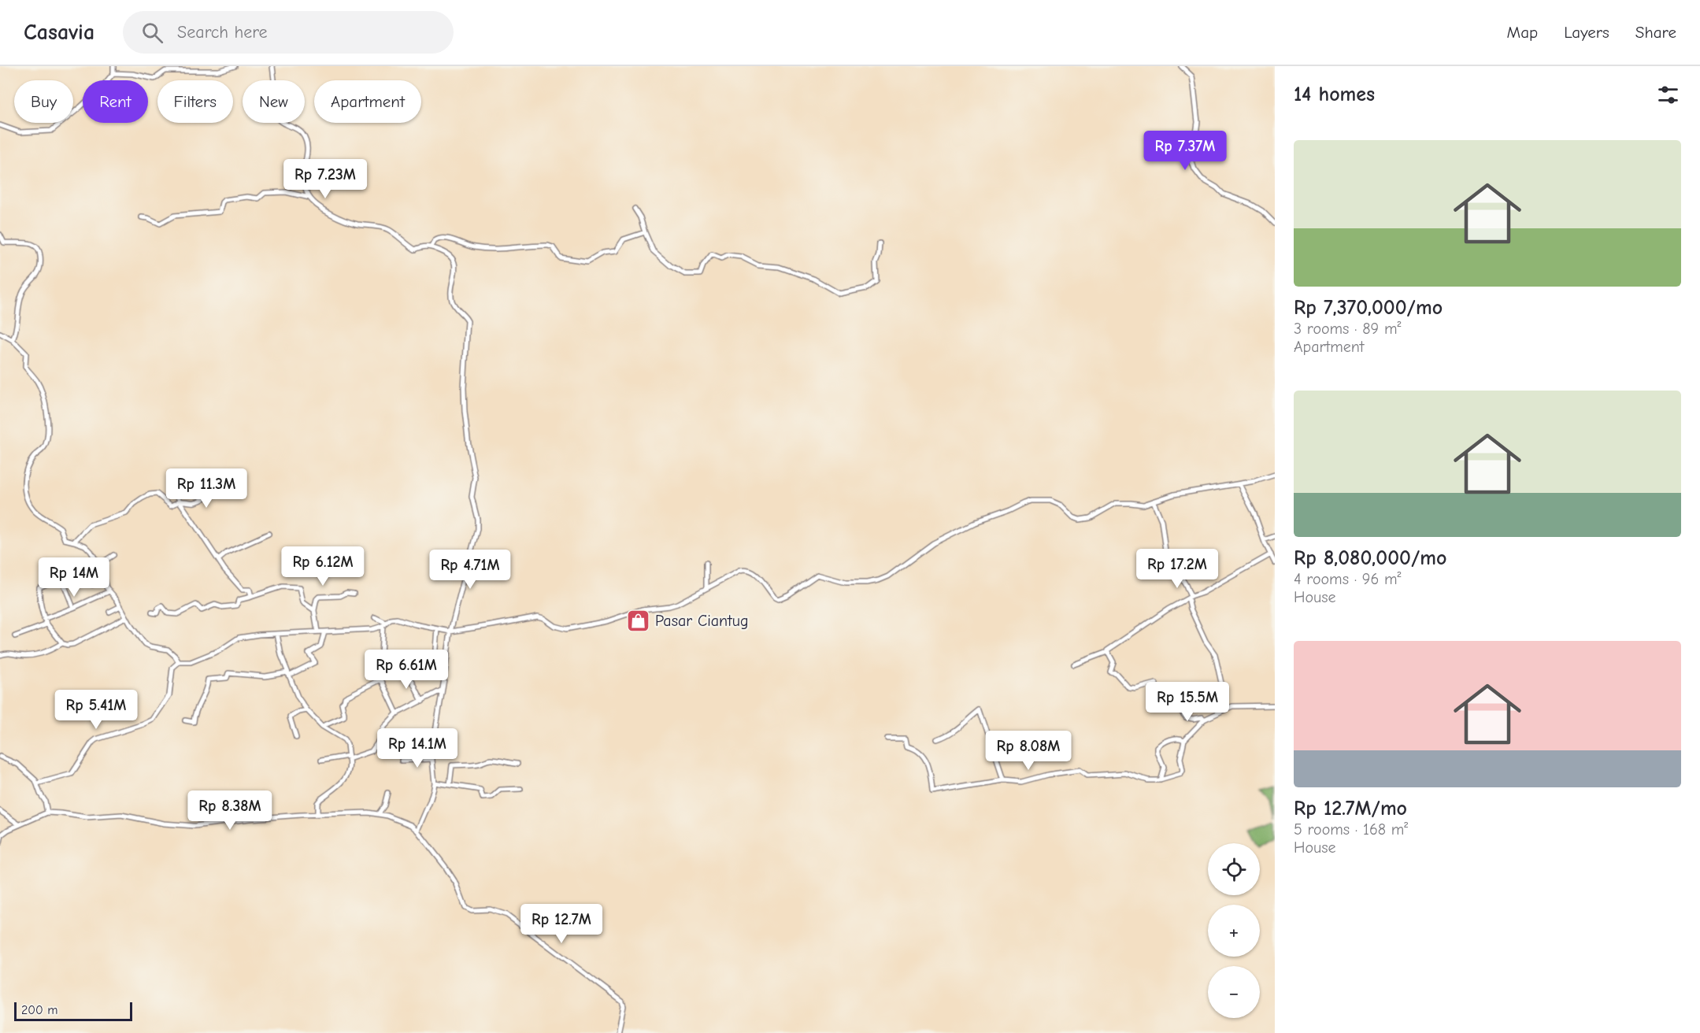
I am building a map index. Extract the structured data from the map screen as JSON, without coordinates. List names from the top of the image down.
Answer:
{
  "places": {
    "shop": ["Pasar Ciantug"]
  },
  "scale_bar": "200 m",
  "page": {
    "header": "Casavia",
    "search": "Search here",
    "nav": ["Map", "Layers", "Share"],
    "heading": "14 homes",
    "chip": [
      "Buy",
      "Rent",
      "Filters",
      "New",
      "Apartment"
    ],
    "list": [
      {
        "name": "Rp 7,370,000/mo",
        "note": "3 rooms · 89 m² · Apartment"
      },
      {
        "name": "Rp 8,080,000/mo",
        "note": "4 rooms · 96 m² · House"
      },
      {
        "name": "Rp 12.7M/mo",
        "note": "5 rooms · 168 m² · House"
      }
    ],
    "price": [
      "Rp 7.37M",
      "Rp 7.23M",
      "Rp 11.3M",
      "Rp 6.12M",
      "Rp 17.2M",
      "Rp 4.71M",
      "Rp 14M",
      "Rp 6.61M",
      "Rp 15.5M",
      "Rp 5.41M",
      "Rp 14.1M",
      "Rp 8.08M",
      "Rp 8.38M",
      "Rp 12.7M"
    ],
    "map_buttons": ["+", "−"],
    "scale": "200 m"
  }
}
